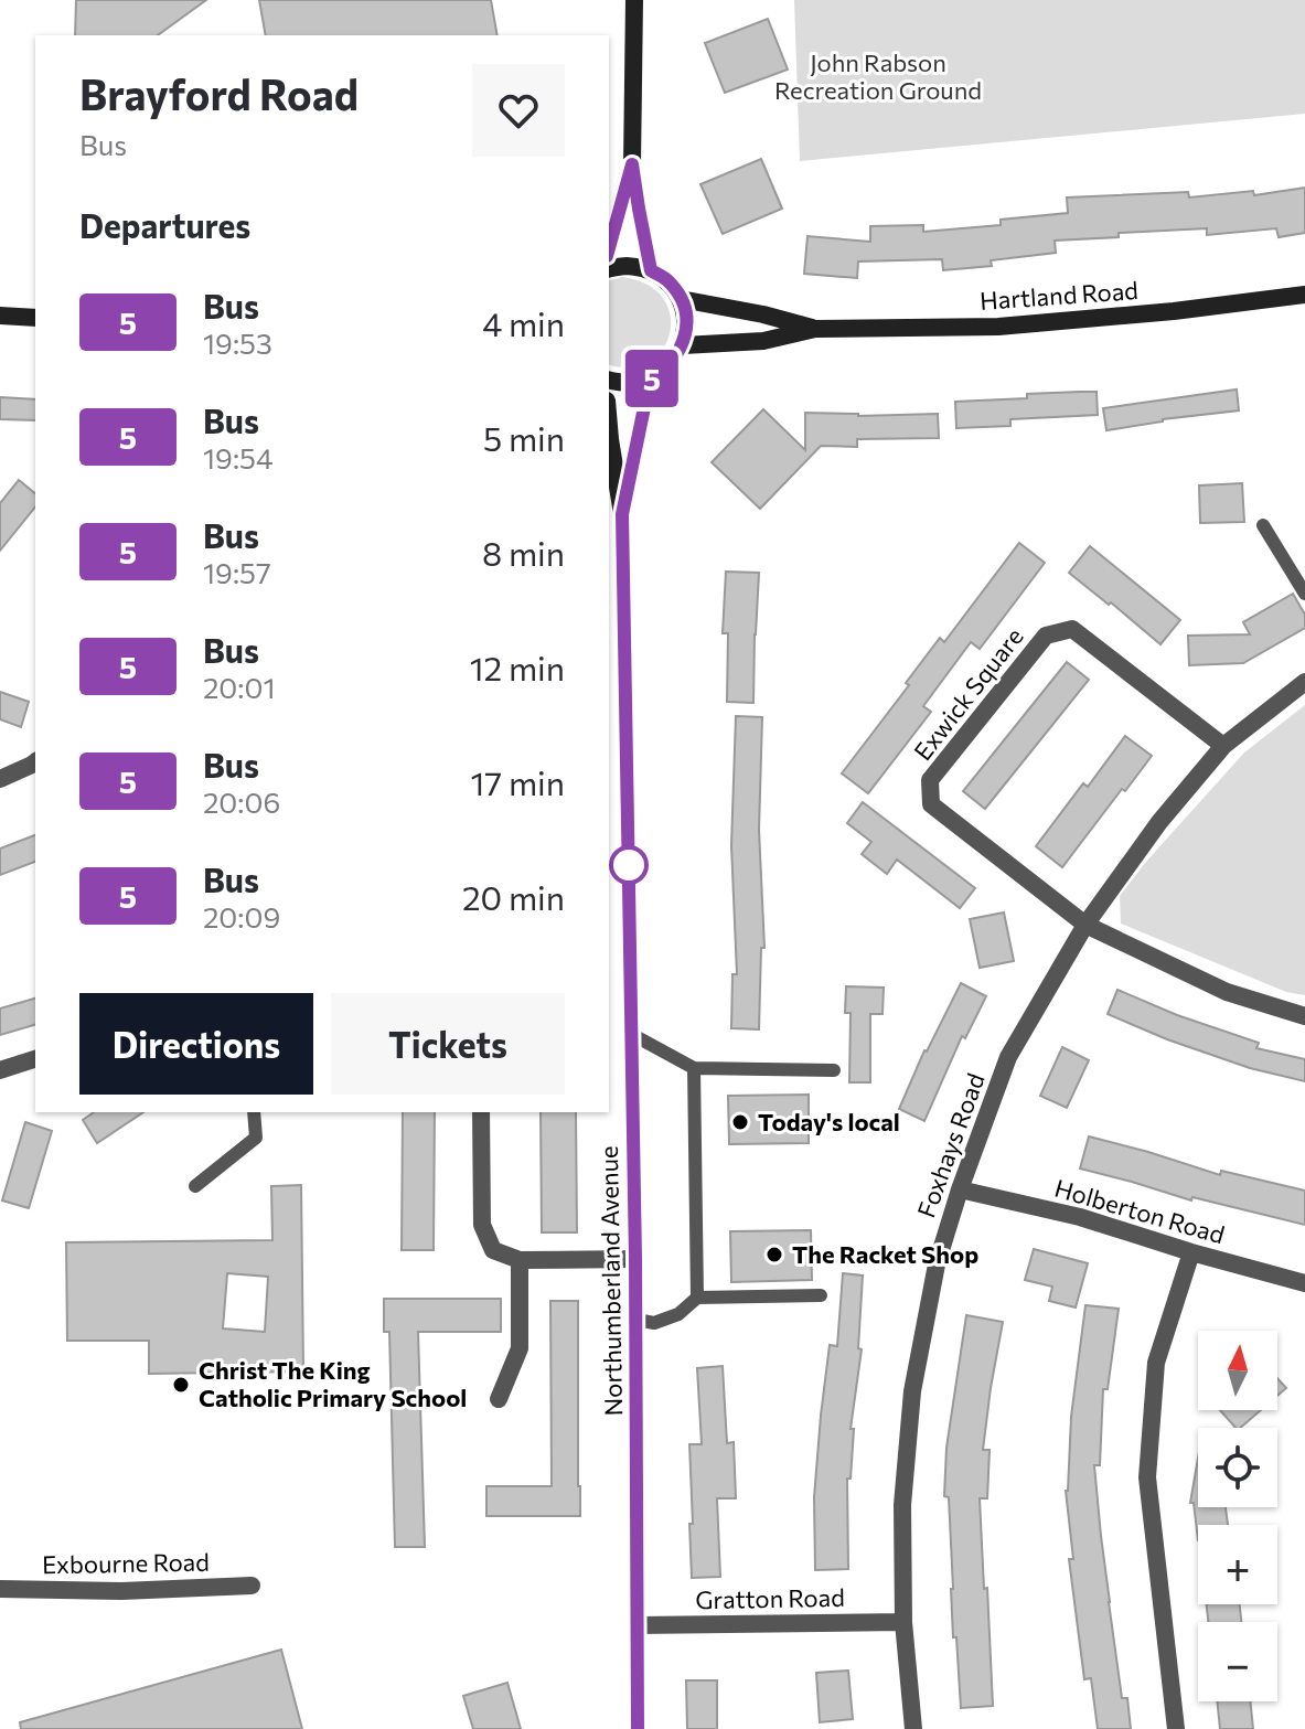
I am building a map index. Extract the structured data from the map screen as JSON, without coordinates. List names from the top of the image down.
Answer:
{
  "streets": {
    "street": [
      "Hartland Road",
      "Exwick Square",
      "Foxhays Road",
      "Holberton Road",
      "Northumberland Avenue",
      "Exbourne Road",
      "Gratton Road"
    ]
  },
  "crossings": [
    ["Exwick Square", "Foxhays Road"],
    ["Foxhays Road", "Holberton Road"],
    ["Foxhays Road", "Gratton Road"],
    ["Northumberland Avenue", "Gratton Road"]
  ],
  "parks": ["John Rabson Recreation Ground"],
  "places": ["Today's local", "The Racket Shop", "Christ The King Catholic Primary School"],
  "lines": ["bus line 5"],
  "north": "top",
  "page": {
    "on_map": "5",
    "heading": [
      ["Brayford Road", "Bus"],
      "Departures"
    ],
    "list": [
      {
        "mark": "5",
        "name": "Bus",
        "note": "19:53",
        "value": "4 min"
      },
      {
        "mark": "5",
        "name": "Bus",
        "note": "19:54",
        "value": "5 min"
      },
      {
        "mark": "5",
        "name": "Bus",
        "note": "19:57",
        "value": "8 min"
      },
      {
        "mark": "5",
        "name": "Bus",
        "note": "20:01",
        "value": "12 min"
      },
      {
        "mark": "5",
        "name": "Bus",
        "note": "20:06",
        "value": "17 min"
      },
      {
        "mark": "5",
        "name": "Bus",
        "note": "20:09",
        "value": "20 min"
      }
    ],
    "buttons": ["Directions", "Tickets"],
    "map_buttons": ["+", "−"]
  }
}
